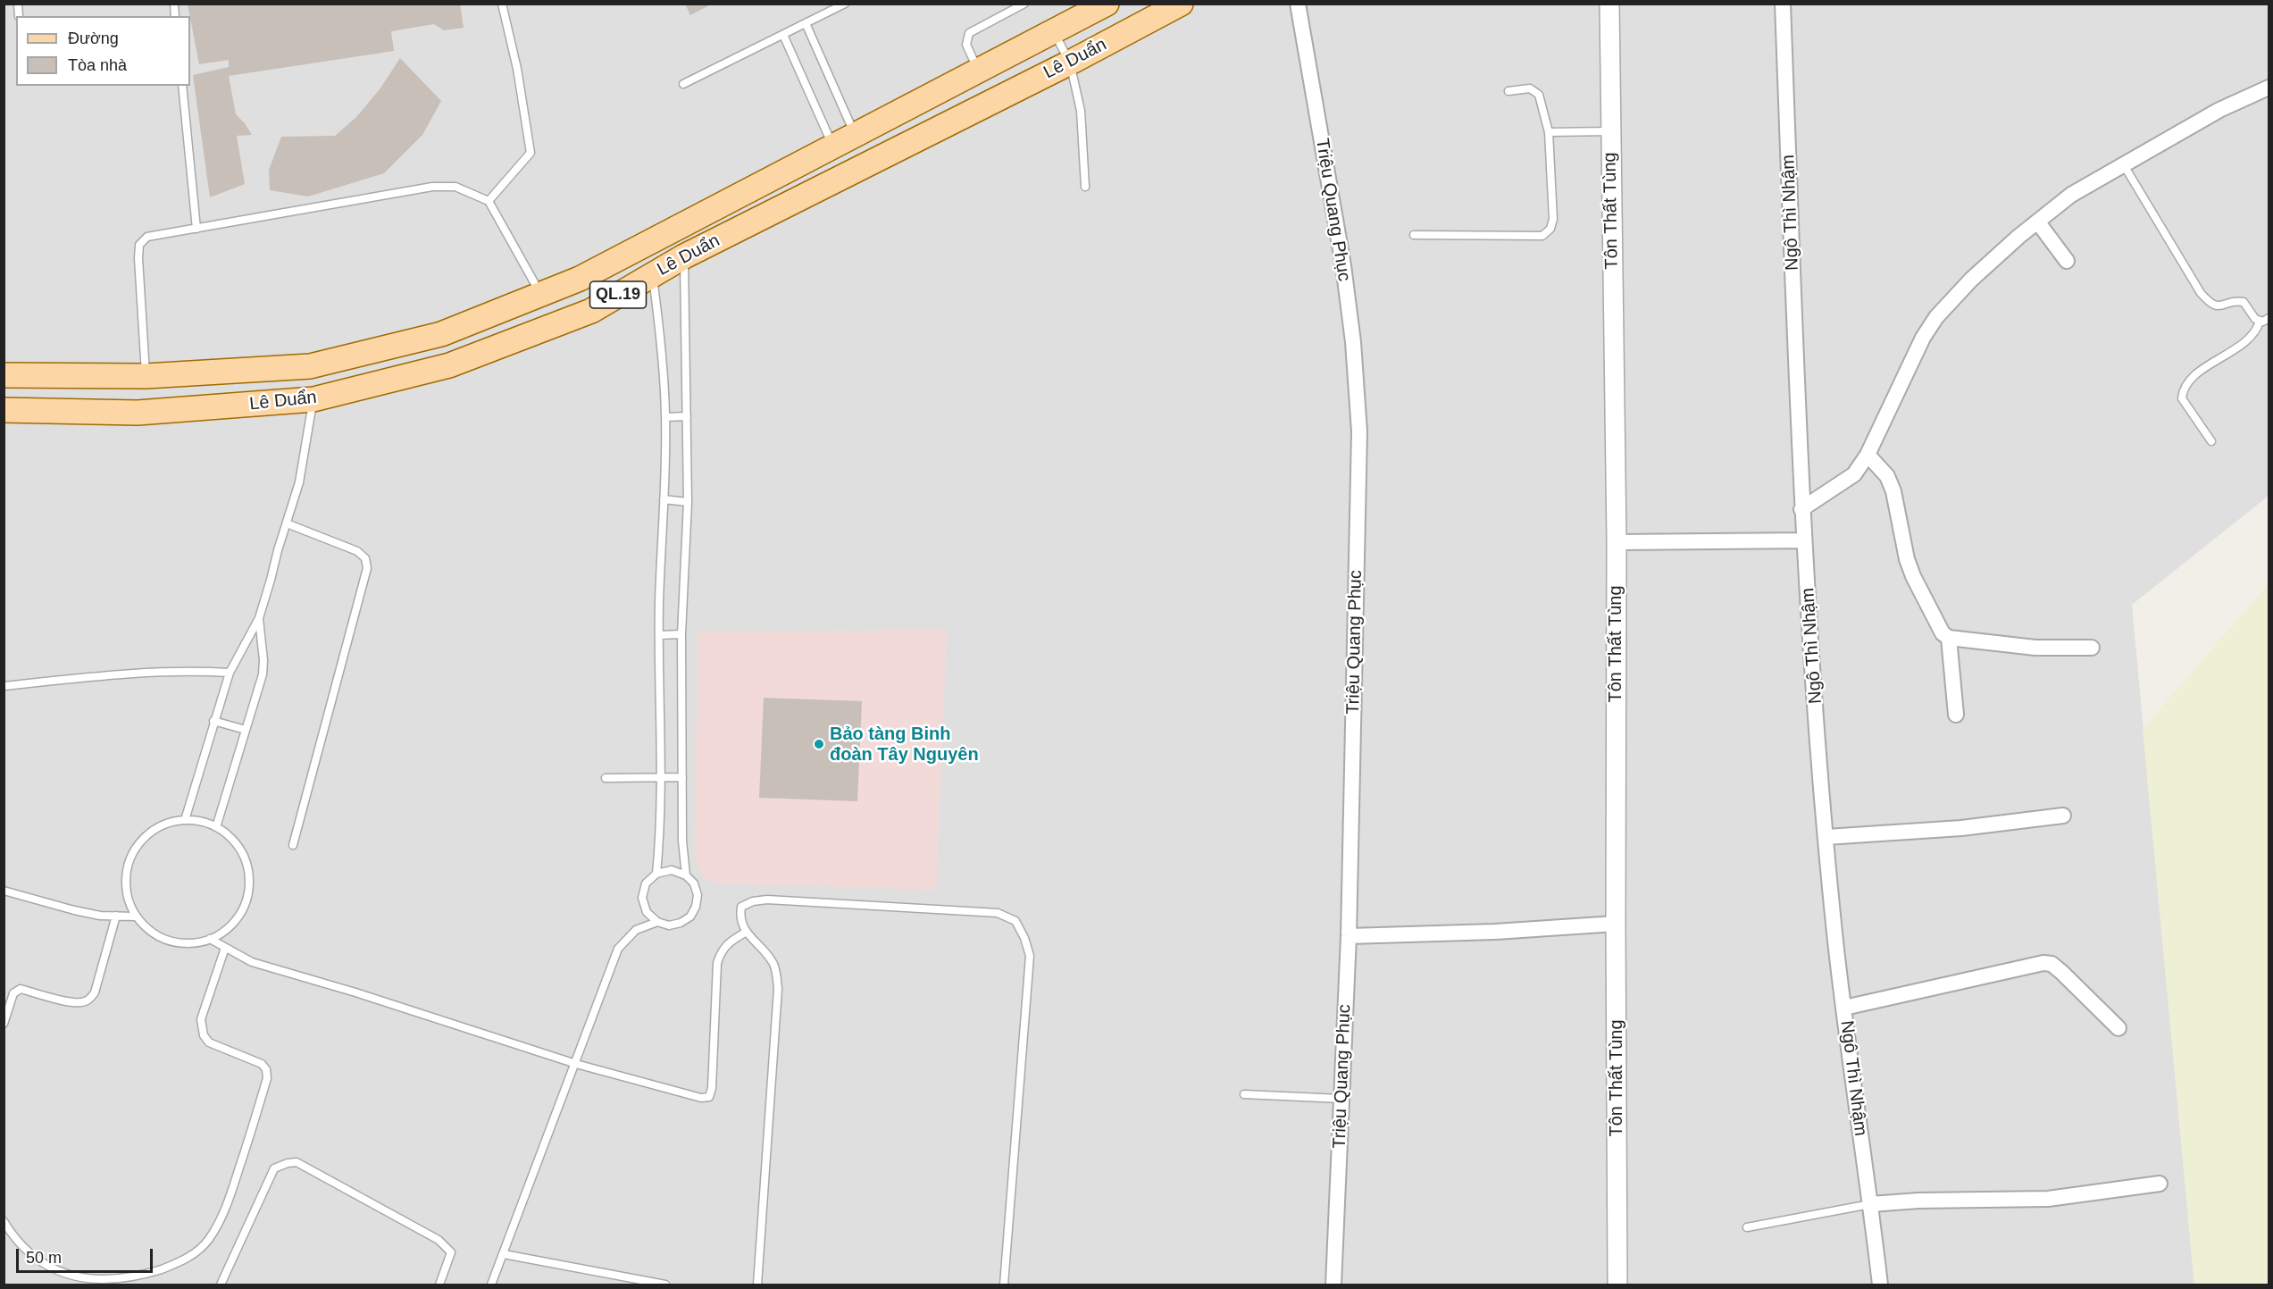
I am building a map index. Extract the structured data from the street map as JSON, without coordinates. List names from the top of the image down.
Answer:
{
  "streets": {
    "main road": ["Lê Duẩn", "QL.19"],
    "street": ["Triệu Quang Phục", "Tôn Thất Tùng", "Ngô Thì Nhậm"]
  },
  "places": ["Bảo tàng Binh đoàn Tây Nguyên"],
  "legend": ["Đường", "Tòa nhà"],
  "scale_bar": "50 m"
}
